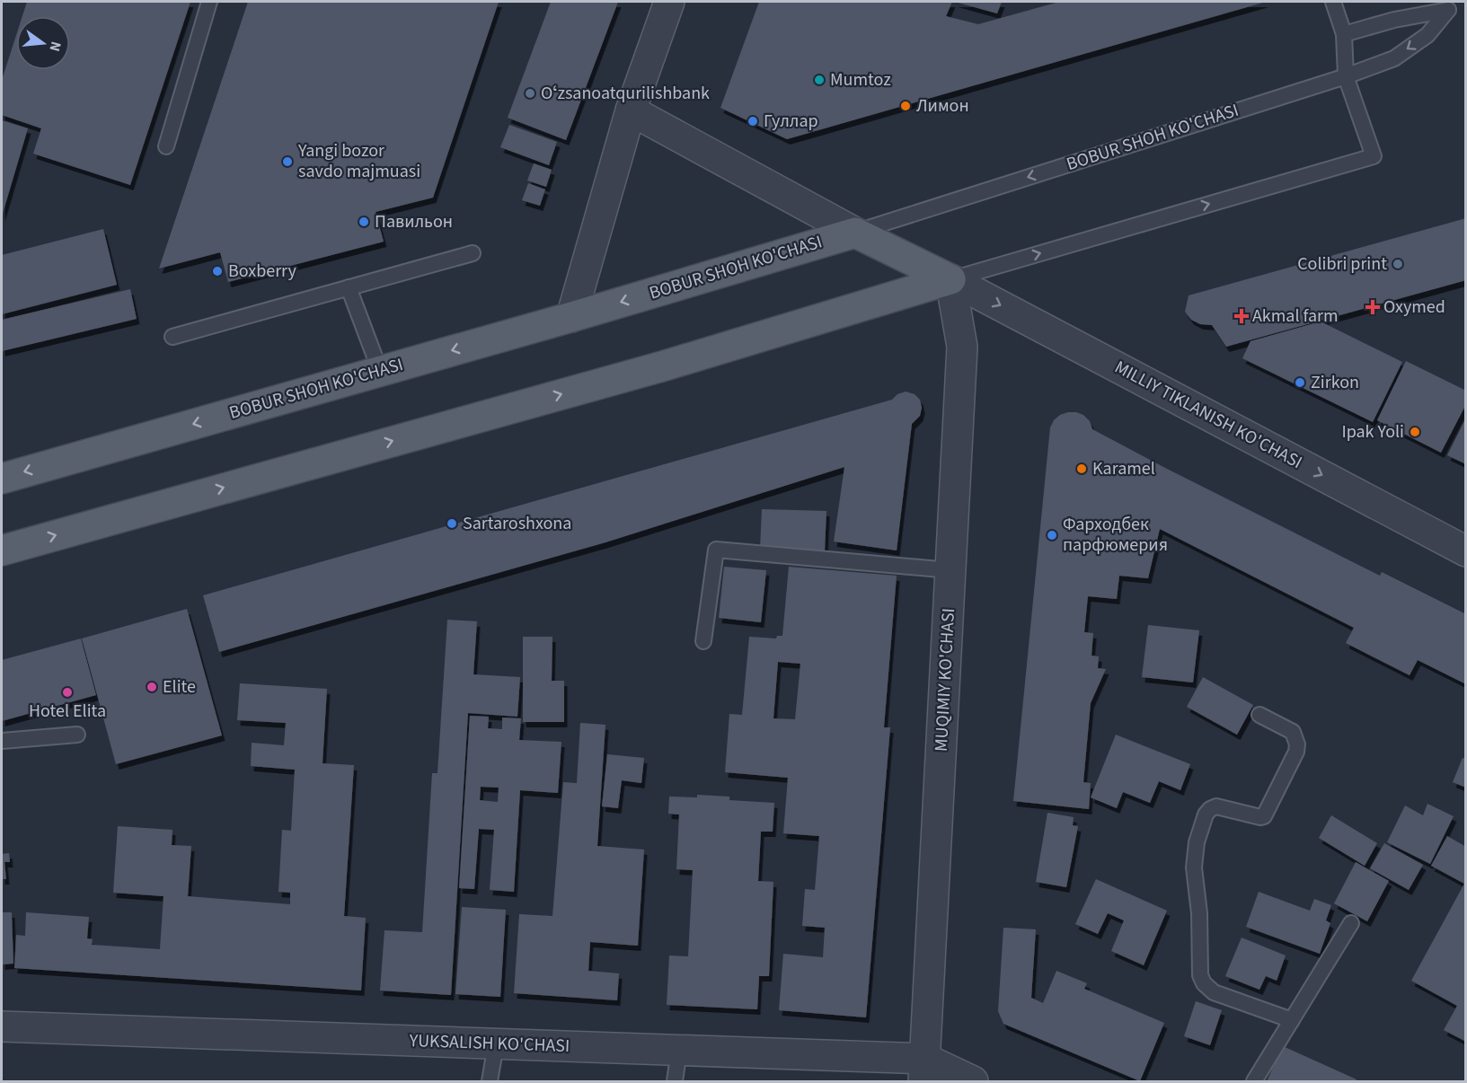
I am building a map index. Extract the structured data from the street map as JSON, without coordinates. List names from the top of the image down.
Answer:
{
  "streets": {
    "main road": ["BOBUR SHOH KO'CHASI"],
    "street": ["MILLIY TIKLANISH KO'CHASI", "MUQIMIY KO'CHASI", "YUKSALISH KO'CHASI"]
  },
  "crossings": [
    ["MILLIY TIKLANISH KO'CHASI", "MUQIMIY KO'CHASI"],
    ["MUQIMIY KO'CHASI", "YUKSALISH KO'CHASI"]
  ],
  "one_way": ["BOBUR SHOH KO'CHASI", "MILLIY TIKLANISH KO'CHASI"],
  "places": {
    "other": [
      "Mumtoz",
      "Oʻzsanoatqurilishbank",
      "Лимон",
      "Гуллар",
      "Yangi bozor savdo majmuasi",
      "Павильон",
      "Colibri print",
      "Boxberry",
      "Zirkon",
      "Ipak Yoli",
      "Karamel",
      "Sartaroshxona",
      "Фарходбек парфюмерия",
      "Elite",
      "Hotel Elita"
    ],
    "health": ["Oxymed", "Akmal farm"]
  },
  "north": "right"
}
